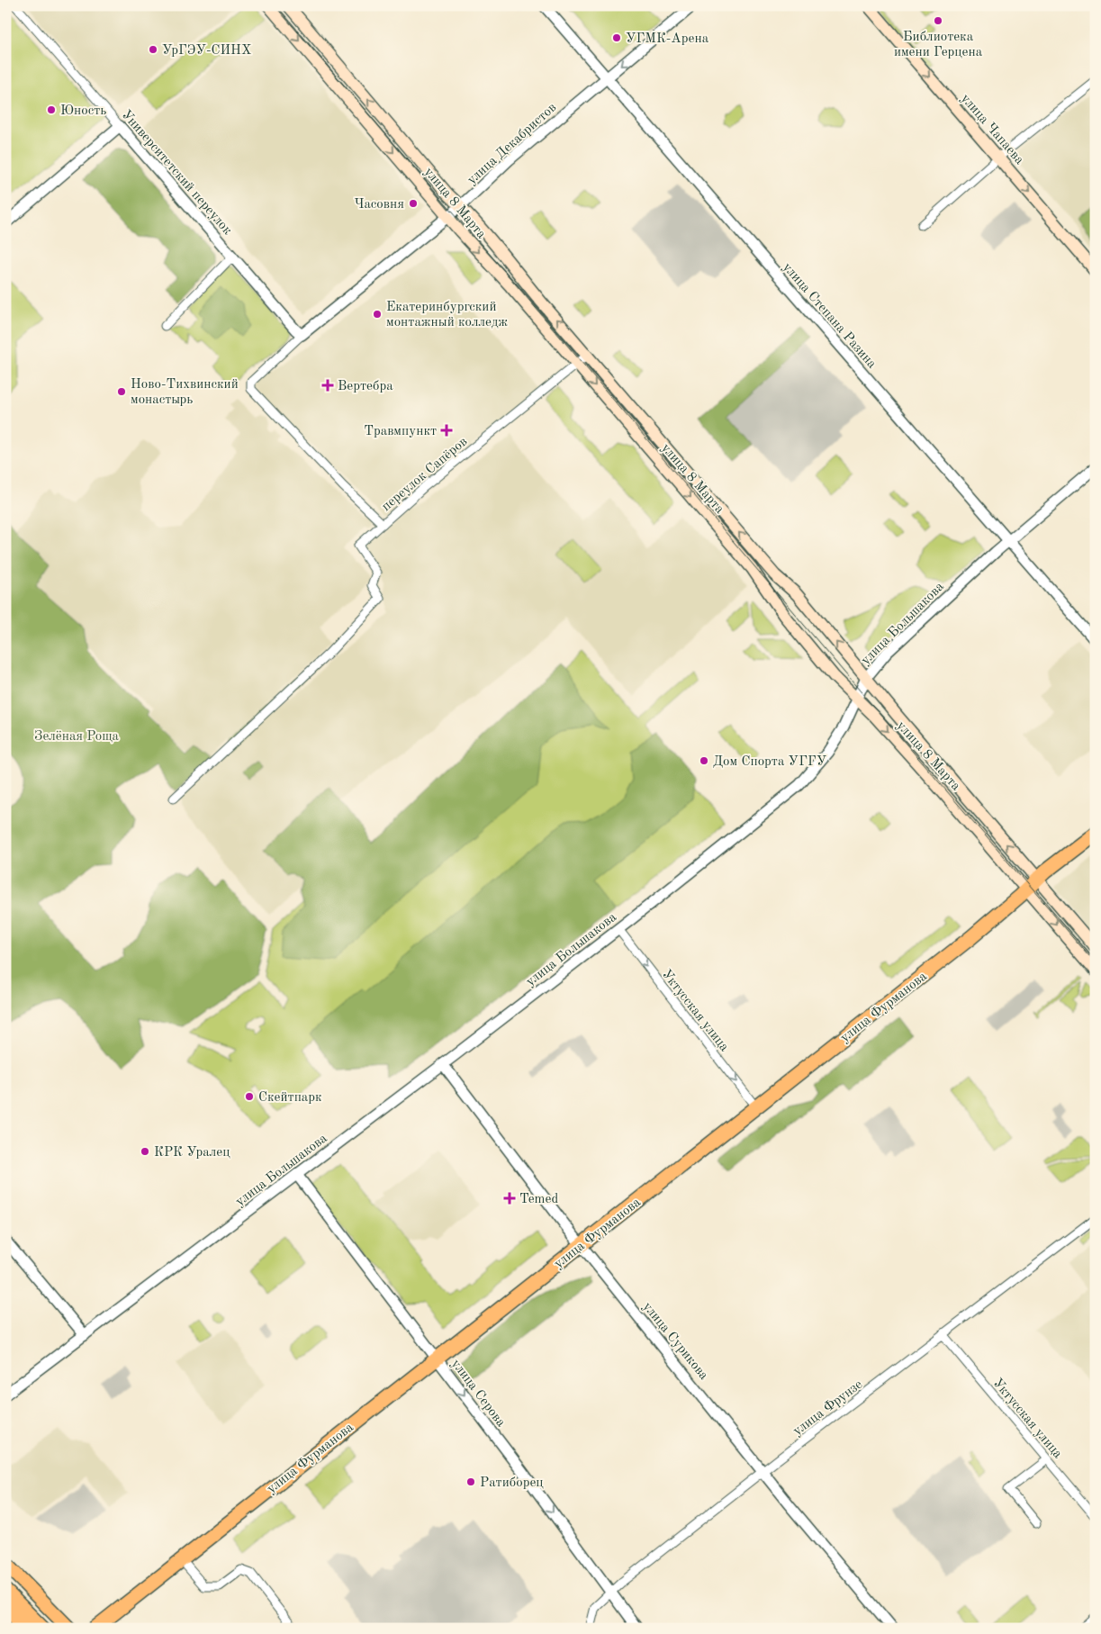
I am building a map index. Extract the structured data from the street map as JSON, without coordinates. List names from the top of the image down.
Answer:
{
  "streets": {
    "main road": ["улица Чапаева", "улица 8 Марта", "улица Фурманова"],
    "street": [
      "улица Декабристов",
      "Университетский переулок",
      "улица Степана Разина",
      "переулок Сапёров",
      "улица Большакова",
      "Уктусская улица",
      "улица Сурикова",
      "улица Серова",
      "улица Фрунзе"
    ]
  },
  "crossings": [
    ["улица Декабристов", "Университетский переулок"],
    ["улица Декабристов", "улица 8 Марта"],
    ["улица Декабристов", "улица Степана Разина"],
    ["улица Декабристов", "переулок Сапёров"],
    ["улица 8 Марта", "переулок Сапёров"],
    ["улица 8 Марта", "улица Большакова"],
    ["улица 8 Марта", "улица Фурманова"],
    ["улица Степана Разина", "улица Большакова"],
    ["улица Большакова", "Уктусская улица"],
    ["улица Большакова", "улица Сурикова"],
    ["улица Большакова", "улица Серова"],
    ["улица Фурманова", "Уктусская улица"],
    ["улица Фурманова", "улица Сурикова"],
    ["улица Фурманова", "улица Серова"],
    ["Уктусская улица", "улица Фрунзе"],
    ["улица Сурикова", "улица Фрунзе"],
    ["улица Серова", "улица Фрунзе"]
  ],
  "one_way": ["улица Чапаева", "Уктусская улица", "улица Серова"],
  "parks": ["Зелёная Роща"],
  "places": {
    "other": [
      "Библиотека имени Герцена",
      "УГМК-Арена",
      "УрГЭУ-СИНХ",
      "Юность",
      "Часовня",
      "Екатеринбургский монтажный колледж",
      "Ново-Тихвинский монастырь",
      "Дом Спорта УГГУ",
      "Скейтпарк",
      "КРК Уралец",
      "Ратиборец"
    ],
    "health": ["Вертебра", "Травмпункт", "Temed"]
  }
}
